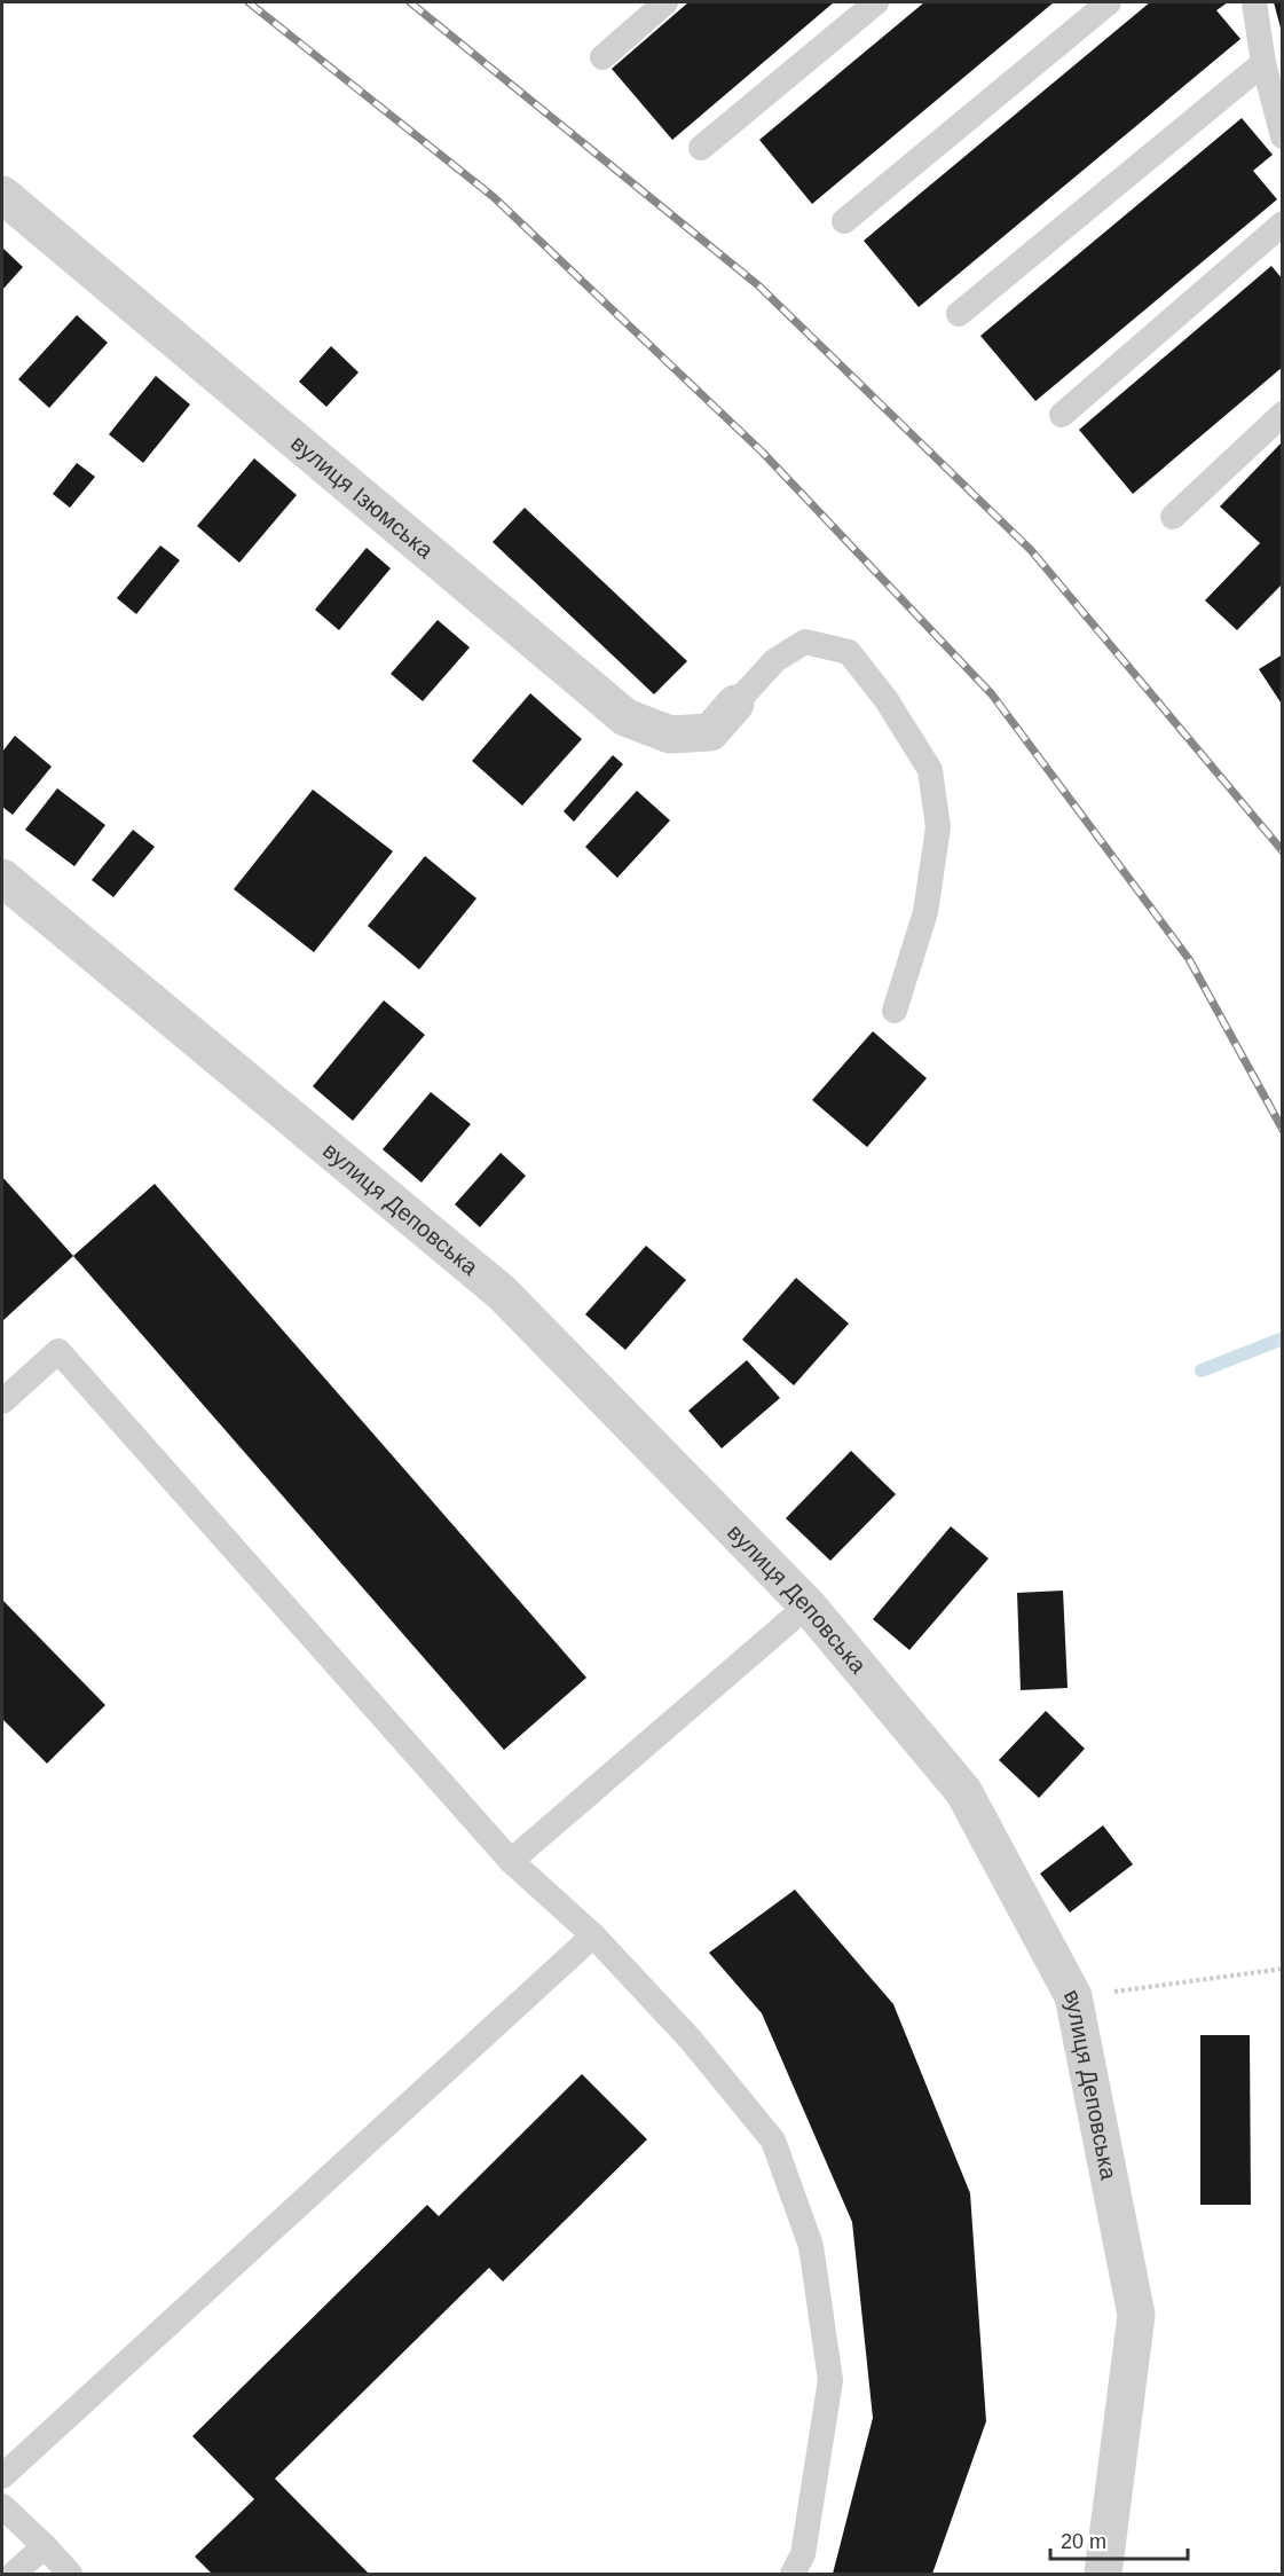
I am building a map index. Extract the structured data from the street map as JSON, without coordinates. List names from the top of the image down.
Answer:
{
  "streets": {
    "street": ["вулиця Ізюмська", "вулиця Деповська"]
  },
  "scale_bar": "20 m"
}
